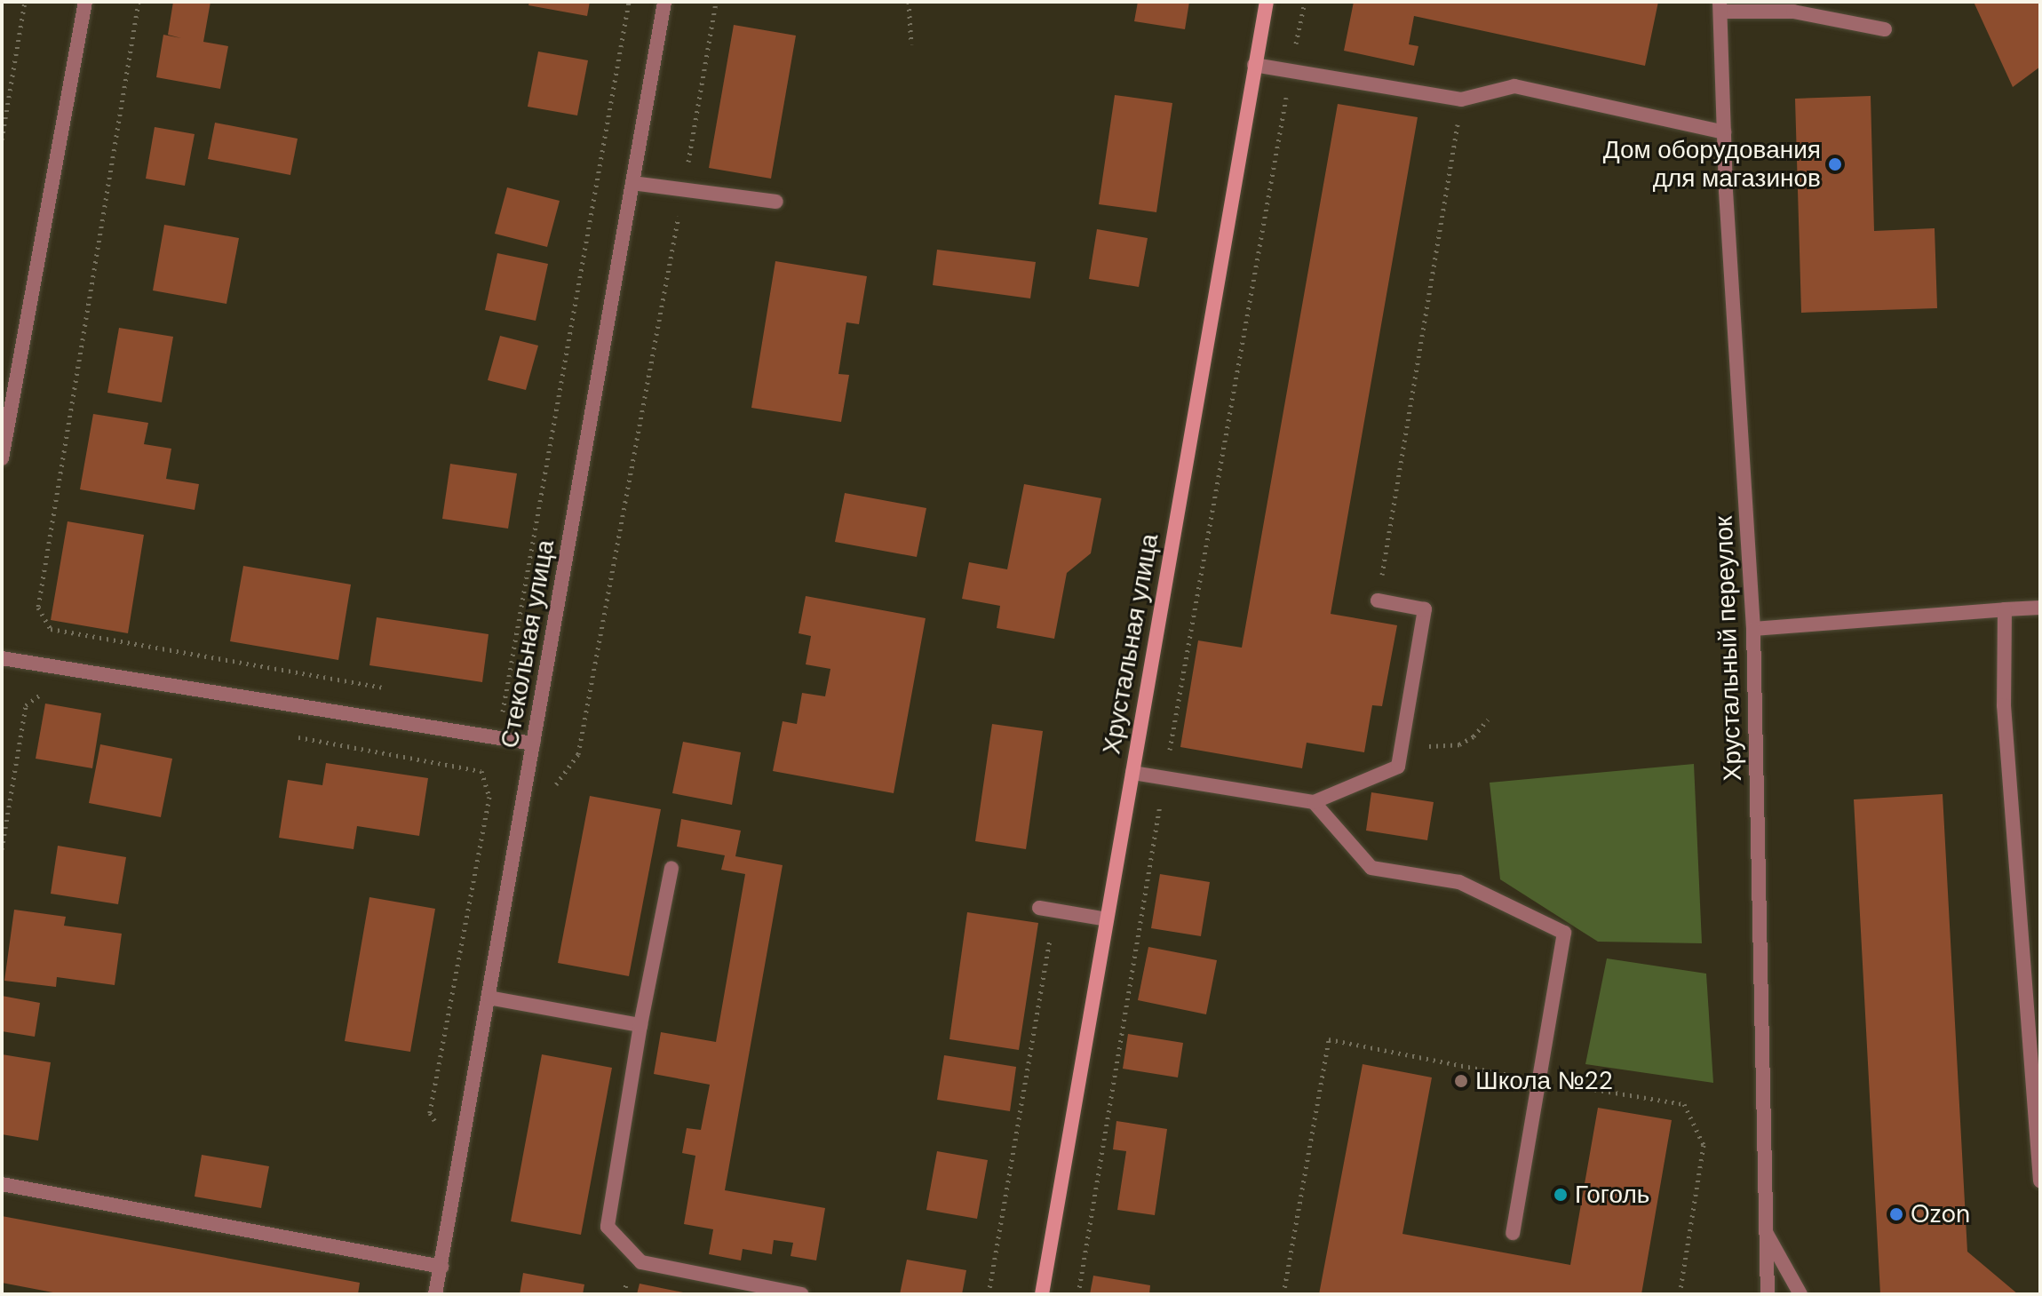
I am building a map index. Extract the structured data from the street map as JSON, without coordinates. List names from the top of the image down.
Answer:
{
  "streets": {
    "street": ["Стекольная улица", "Хрустальная улица", "Хрустальный переулок"]
  },
  "places": [
    "Дом оборудования для магазинов",
    "Школа №22",
    "Гоголь",
    "Ozon"
  ]
}
